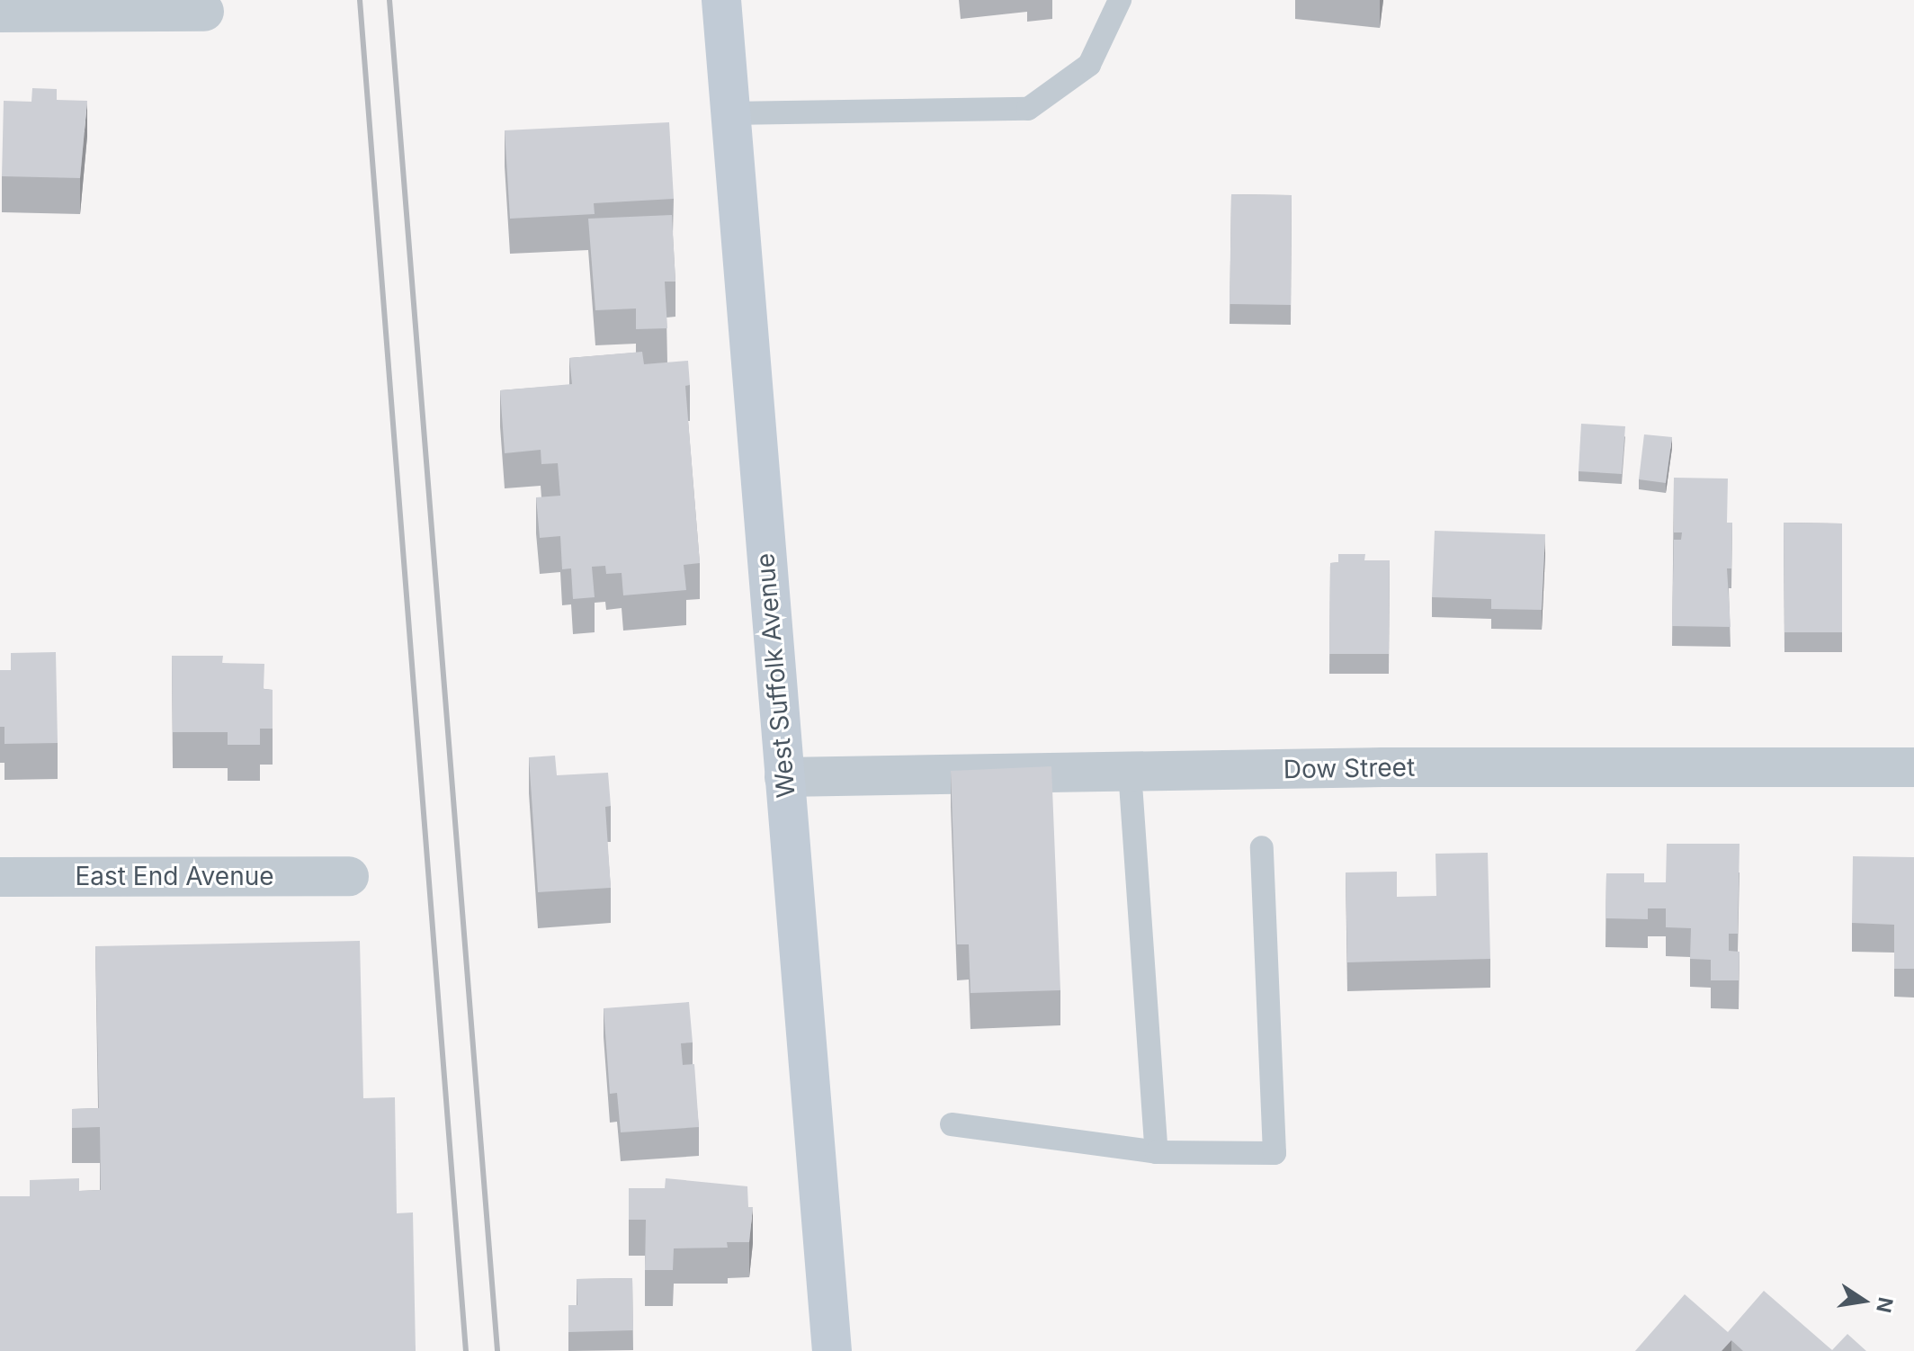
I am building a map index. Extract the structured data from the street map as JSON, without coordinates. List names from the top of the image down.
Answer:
{
  "streets": {
    "main road": ["West Suffolk Avenue"],
    "street": ["Dow Street", "East End Avenue"]
  },
  "crossings": [
    ["West Suffolk Avenue", "Dow Street"]
  ],
  "north": "right"
}
